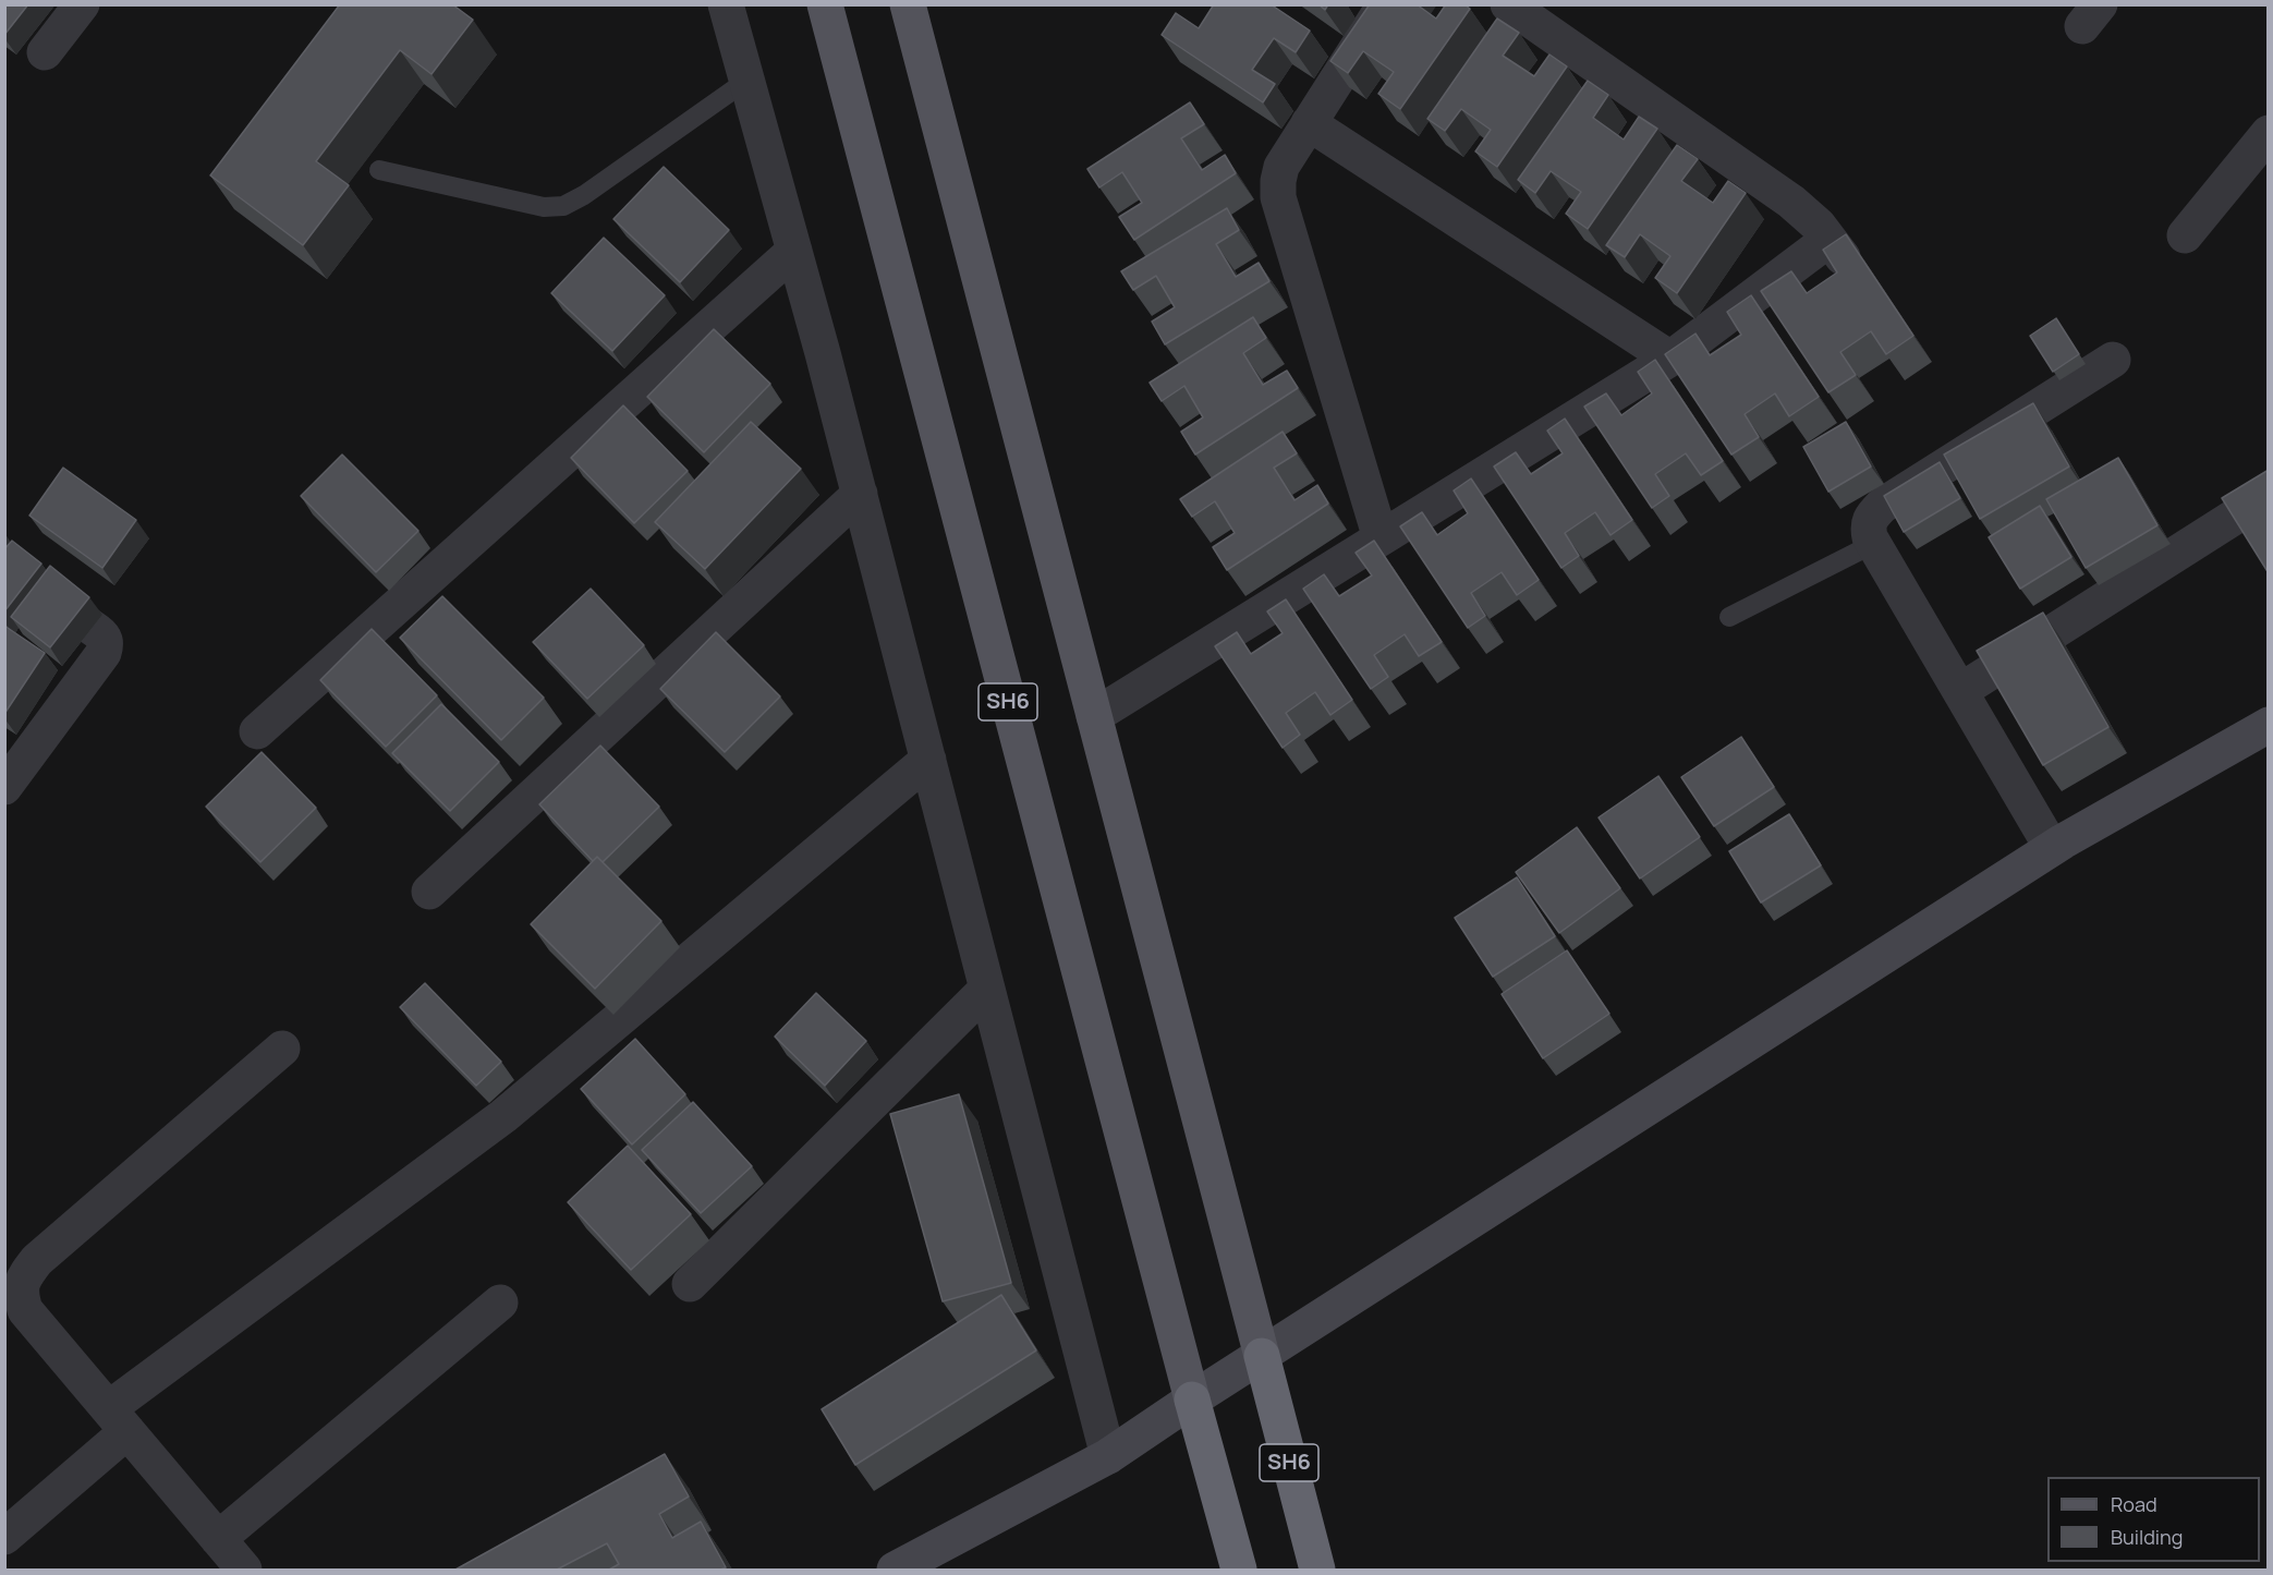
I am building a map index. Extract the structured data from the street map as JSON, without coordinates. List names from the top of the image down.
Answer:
{
  "streets": {
    "highway": ["SH6"]
  },
  "legend": ["Road", "Building"]
}
